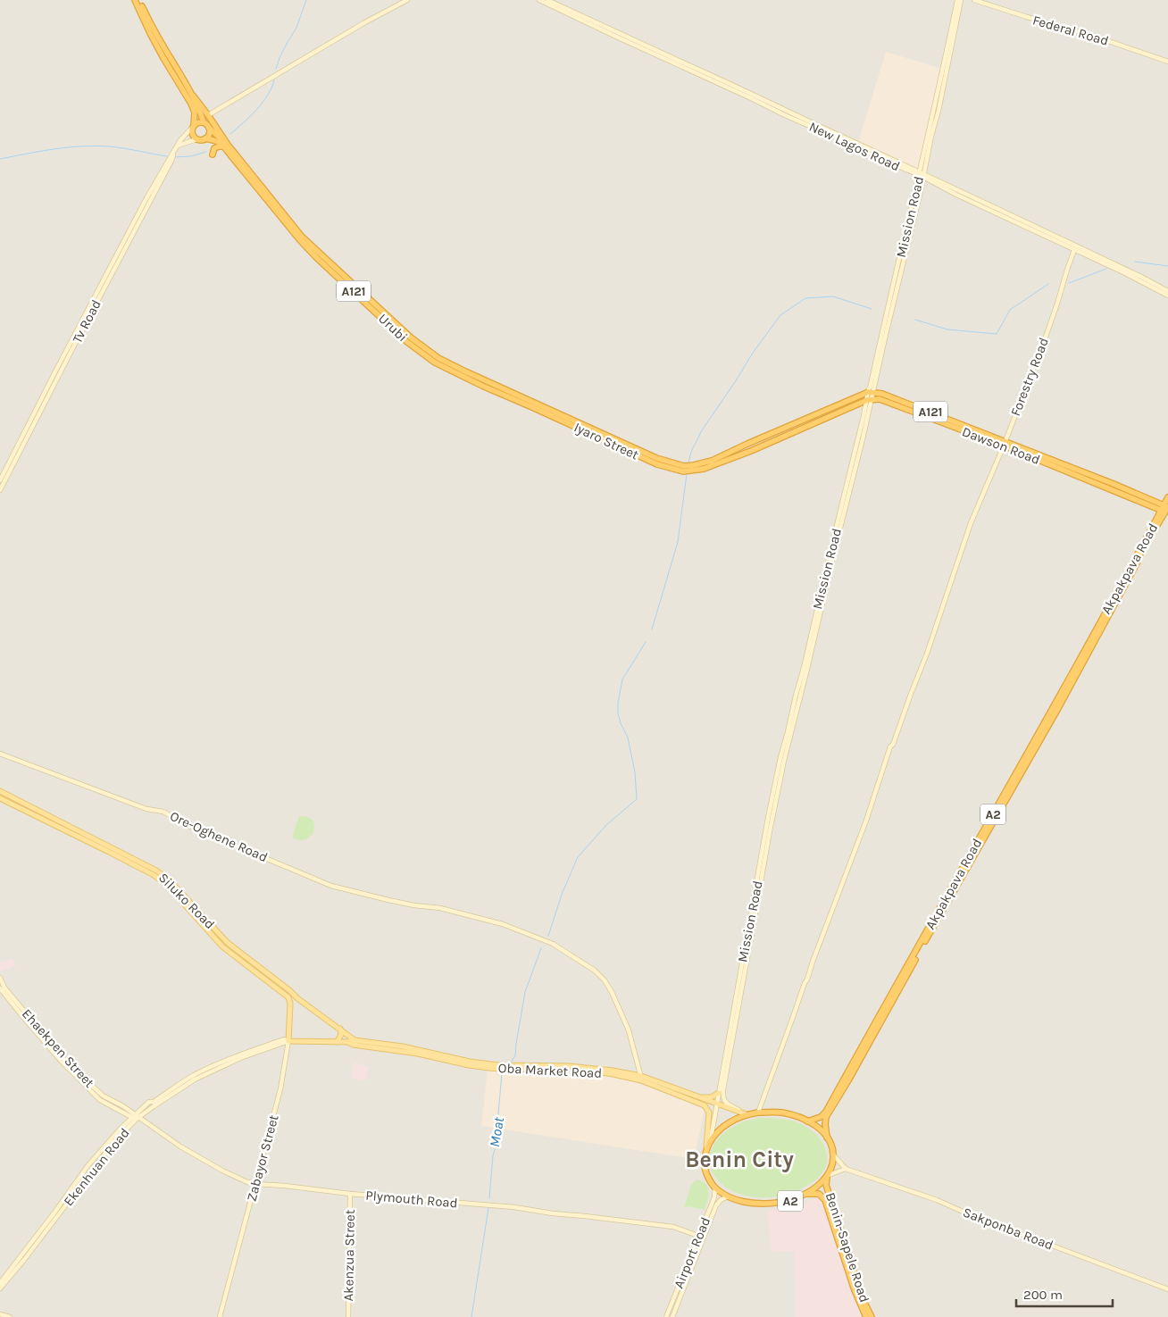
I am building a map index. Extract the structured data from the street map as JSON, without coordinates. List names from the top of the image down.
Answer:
{
  "streets": {
    "highway": [
      "A121",
      "Urubi",
      "Iyaro Street",
      "Dawson Road",
      "Akpakpava Road",
      "A2",
      "Benin-Sapele Road"
    ],
    "main road": [
      "Siluko Road",
      "Oba Market Road",
      "Zabayor Street",
      "Ekenhuan Road"
    ],
    "street": [
      "Federal Road",
      "New Lagos Road",
      "Mission Road",
      "Tv Road",
      "Forestry Road",
      "Ore-Oghene Road",
      "Ehaekpen Street",
      "Plymouth Road",
      "Sakponba Road",
      "Airport Road",
      "Akenzua Street"
    ]
  },
  "crossings": [
    ["New Lagos Road", "Mission Road"],
    ["New Lagos Road", "Forestry Road"],
    ["Mission Road", "A121"],
    ["Mission Road", "Forestry Road"],
    ["Mission Road", "Dawson Road"],
    ["Mission Road", "Akpakpava Road"],
    ["Mission Road", "A2"],
    ["Mission Road", "Oba Market Road"],
    ["Mission Road", "Benin-Sapele Road"],
    ["Mission Road", "Airport Road"],
    ["A121", "Tv Road"],
    ["A121", "Urubi"],
    ["A121", "Iyaro Street"],
    ["A121", "Dawson Road"],
    ["Tv Road", "Urubi"],
    ["Urubi", "Iyaro Street"],
    ["Forestry Road", "Dawson Road"],
    ["Forestry Road", "Akpakpava Road"],
    ["Forestry Road", "A2"],
    ["Forestry Road", "Oba Market Road"],
    ["Forestry Road", "Benin-Sapele Road"],
    ["Forestry Road", "Airport Road"],
    ["Dawson Road", "Akpakpava Road"],
    ["Akpakpava Road", "A2"],
    ["Akpakpava Road", "Oba Market Road"],
    ["Akpakpava Road", "Benin-Sapele Road"],
    ["Akpakpava Road", "Airport Road"],
    ["A2", "Oba Market Road"],
    ["A2", "Benin-Sapele Road"],
    ["A2", "Airport Road"],
    ["Ore-Oghene Road", "Oba Market Road"],
    ["Siluko Road", "Oba Market Road"],
    ["Siluko Road", "Zabayor Street"],
    ["Siluko Road", "Ekenhuan Road"],
    ["Ehaekpen Street", "Ekenhuan Road"],
    ["Ehaekpen Street", "Plymouth Road"],
    ["Oba Market Road", "Ekenhuan Road"],
    ["Oba Market Road", "Benin-Sapele Road"],
    ["Oba Market Road", "Airport Road"],
    ["Zabayor Street", "Ekenhuan Road"],
    ["Zabayor Street", "Plymouth Road"],
    ["Ekenhuan Road", "Plymouth Road"],
    ["Plymouth Road", "Airport Road"],
    ["Plymouth Road", "Akenzua Street"],
    ["Benin-Sapele Road", "Airport Road"]
  ],
  "districts": ["Benin City"],
  "water": ["Moat"],
  "scale_bar": "200 m"
}
